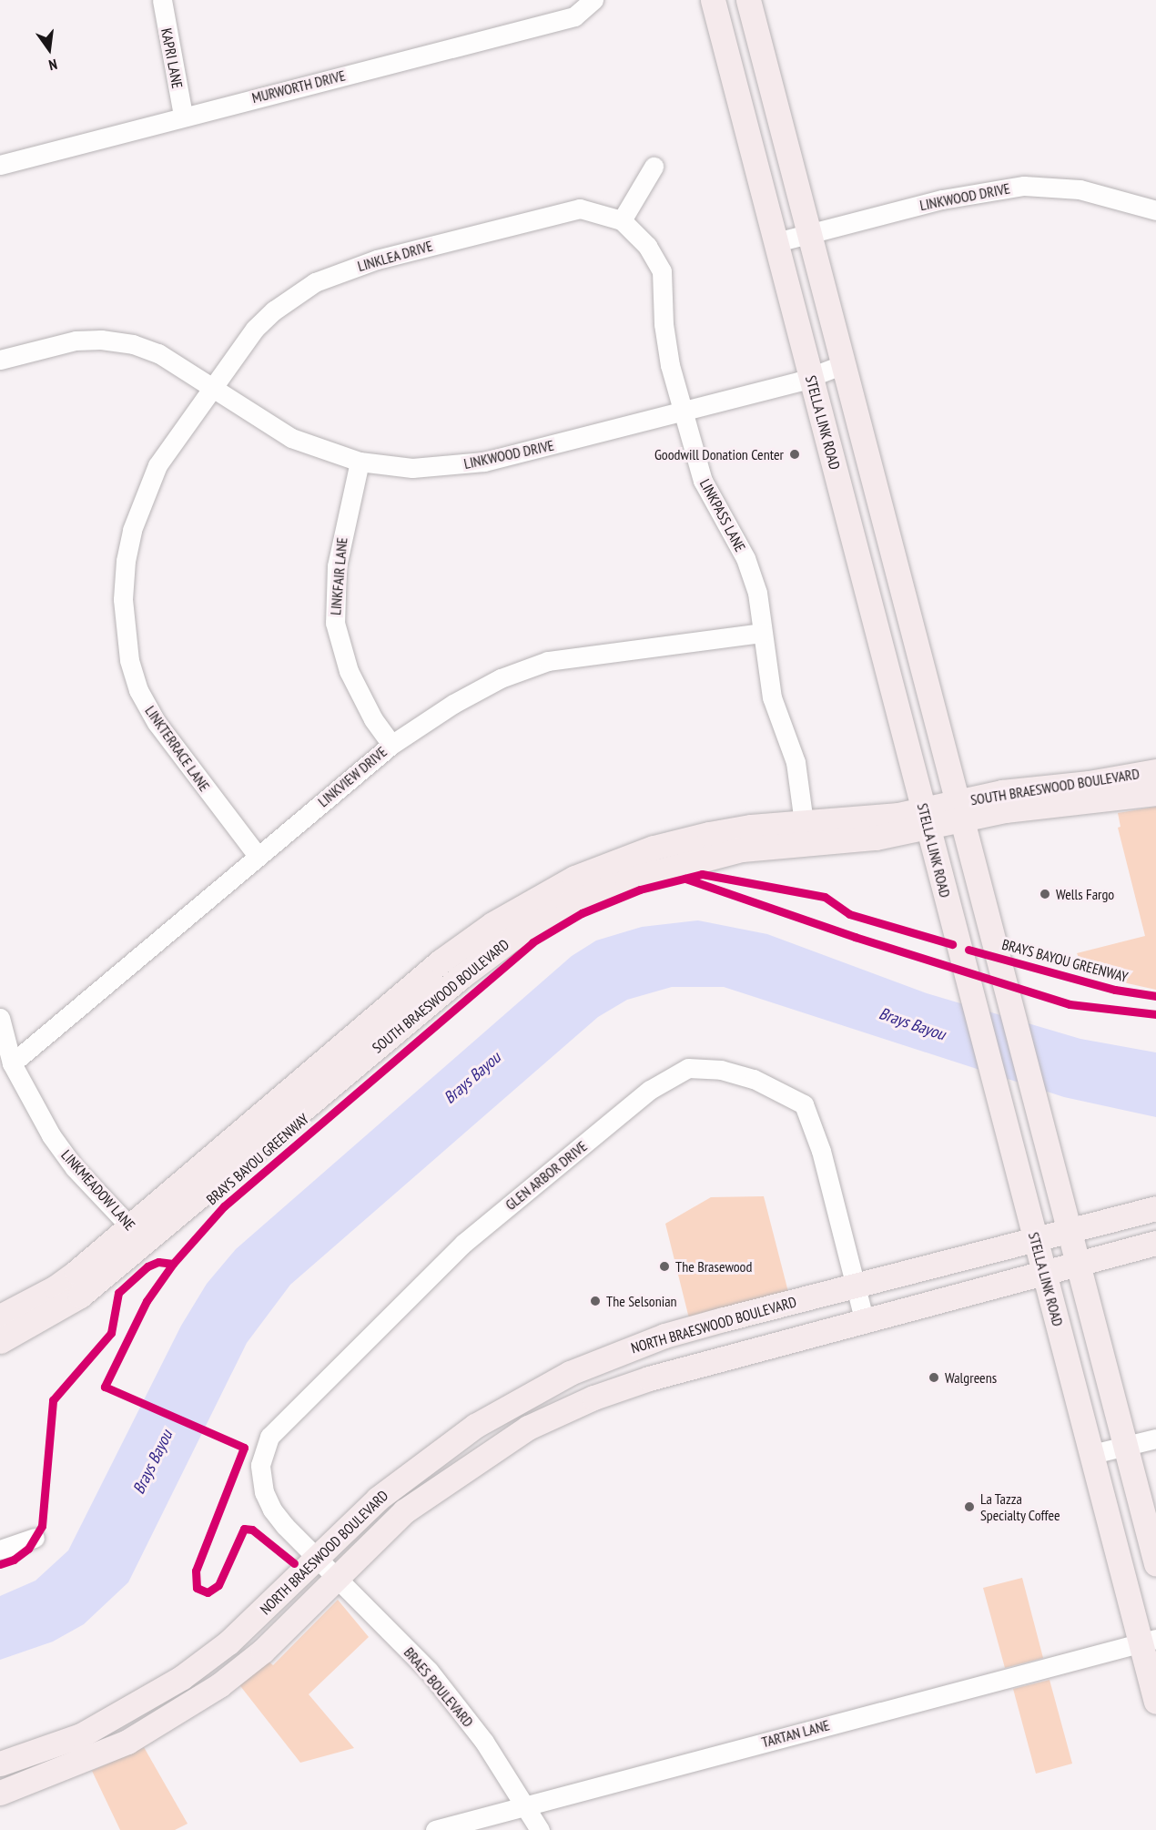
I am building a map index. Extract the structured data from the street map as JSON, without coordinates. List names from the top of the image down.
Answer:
{
  "streets": {
    "main road": ["STELLA LINK ROAD", "SOUTH BRAESWOOD BOULEVARD", "NORTH BRAESWOOD BOULEVARD"],
    "street": [
      "KAPRI LANE",
      "MURWORTH DRIVE",
      "LINKWOOD DRIVE",
      "LINKLEA DRIVE",
      "LINKPASS LANE",
      "LINKFAIR LANE",
      "LINKTERRACE LANE",
      "LINKVIEW DRIVE",
      "GLEN ARBOR DRIVE",
      "LINKMEADOW LANE",
      "BRAES BOULEVARD",
      "TARTAN LANE"
    ],
    "cycle path": ["BRAYS BAYOU GREENWAY"]
  },
  "crossings": [
    ["KAPRI LANE", "MURWORTH DRIVE"],
    ["LINKWOOD DRIVE", "LINKLEA DRIVE"],
    ["LINKWOOD DRIVE", "STELLA LINK ROAD"],
    ["LINKWOOD DRIVE", "LINKPASS LANE"],
    ["LINKWOOD DRIVE", "LINKFAIR LANE"],
    ["LINKWOOD DRIVE", "LINKTERRACE LANE"],
    ["LINKLEA DRIVE", "LINKPASS LANE"],
    ["LINKLEA DRIVE", "LINKTERRACE LANE"],
    ["STELLA LINK ROAD", "SOUTH BRAESWOOD BOULEVARD"],
    ["STELLA LINK ROAD", "NORTH BRAESWOOD BOULEVARD"],
    ["STELLA LINK ROAD", "TARTAN LANE"],
    ["LINKPASS LANE", "LINKVIEW DRIVE"],
    ["LINKPASS LANE", "SOUTH BRAESWOOD BOULEVARD"],
    ["LINKFAIR LANE", "LINKVIEW DRIVE"],
    ["LINKTERRACE LANE", "LINKVIEW DRIVE"],
    ["LINKVIEW DRIVE", "LINKMEADOW LANE"],
    ["SOUTH BRAESWOOD BOULEVARD", "LINKMEADOW LANE"],
    ["GLEN ARBOR DRIVE", "NORTH BRAESWOOD BOULEVARD"],
    ["GLEN ARBOR DRIVE", "BRAES BOULEVARD"],
    ["NORTH BRAESWOOD BOULEVARD", "BRAES BOULEVARD"],
    ["BRAES BOULEVARD", "TARTAN LANE"]
  ],
  "water": ["Brays Bayou"],
  "places": [
    "Goodwill Donation Center",
    "Wells Fargo",
    "The Brasewood",
    "The Selsonian",
    "Walgreens",
    "La Tazza Specialty Coffee"
  ],
  "north": "bottom"
}
